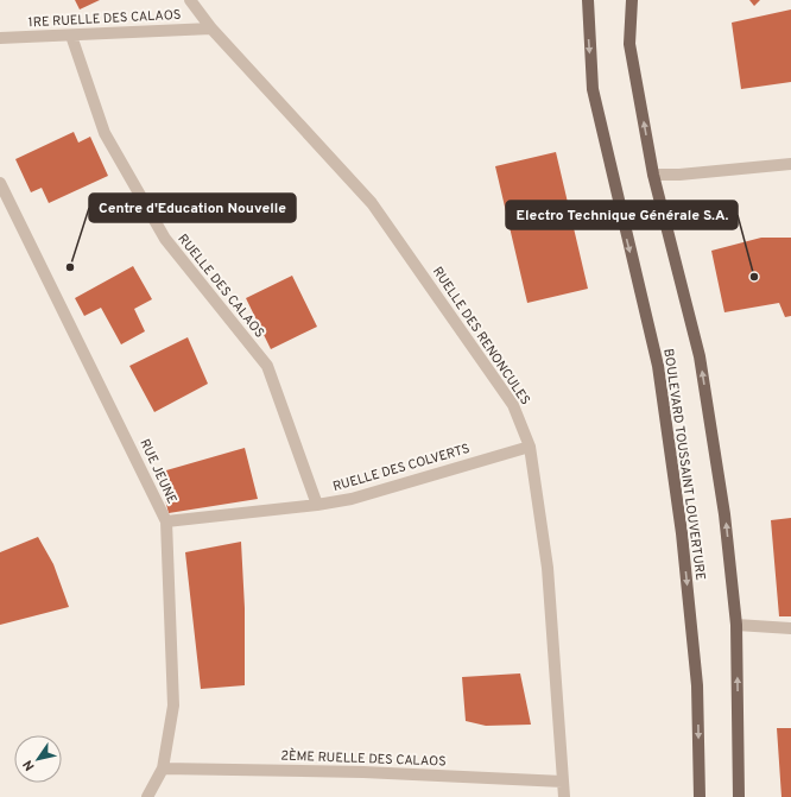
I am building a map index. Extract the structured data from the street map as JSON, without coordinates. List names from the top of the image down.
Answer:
{
  "streets": {
    "main road": ["BOULEVARD TOUSSAINT LOUVERTURE"],
    "street": [
      "1RE RUELLE DES CALAOS",
      "RUELLE DES CALAOS",
      "RUELLE DES RENONCULES",
      "RUELLE DES COLVERTS",
      "RUE JEUNE",
      "2ÈME RUELLE DES CALAOS"
    ]
  },
  "crossings": [
    ["1RE RUELLE DES CALAOS", "RUELLE DES CALAOS"],
    ["1RE RUELLE DES CALAOS", "RUELLE DES RENONCULES"],
    ["RUELLE DES CALAOS", "RUELLE DES COLVERTS"],
    ["RUELLE DES RENONCULES", "RUELLE DES COLVERTS"],
    ["RUELLE DES RENONCULES", "2ÈME RUELLE DES CALAOS"],
    ["RUELLE DES COLVERTS", "RUE JEUNE"],
    ["RUE JEUNE", "2ÈME RUELLE DES CALAOS"]
  ],
  "places": ["Centre d'Education Nouvelle", "Electro Technique Générale S.A."],
  "north": "bottom left"
}
